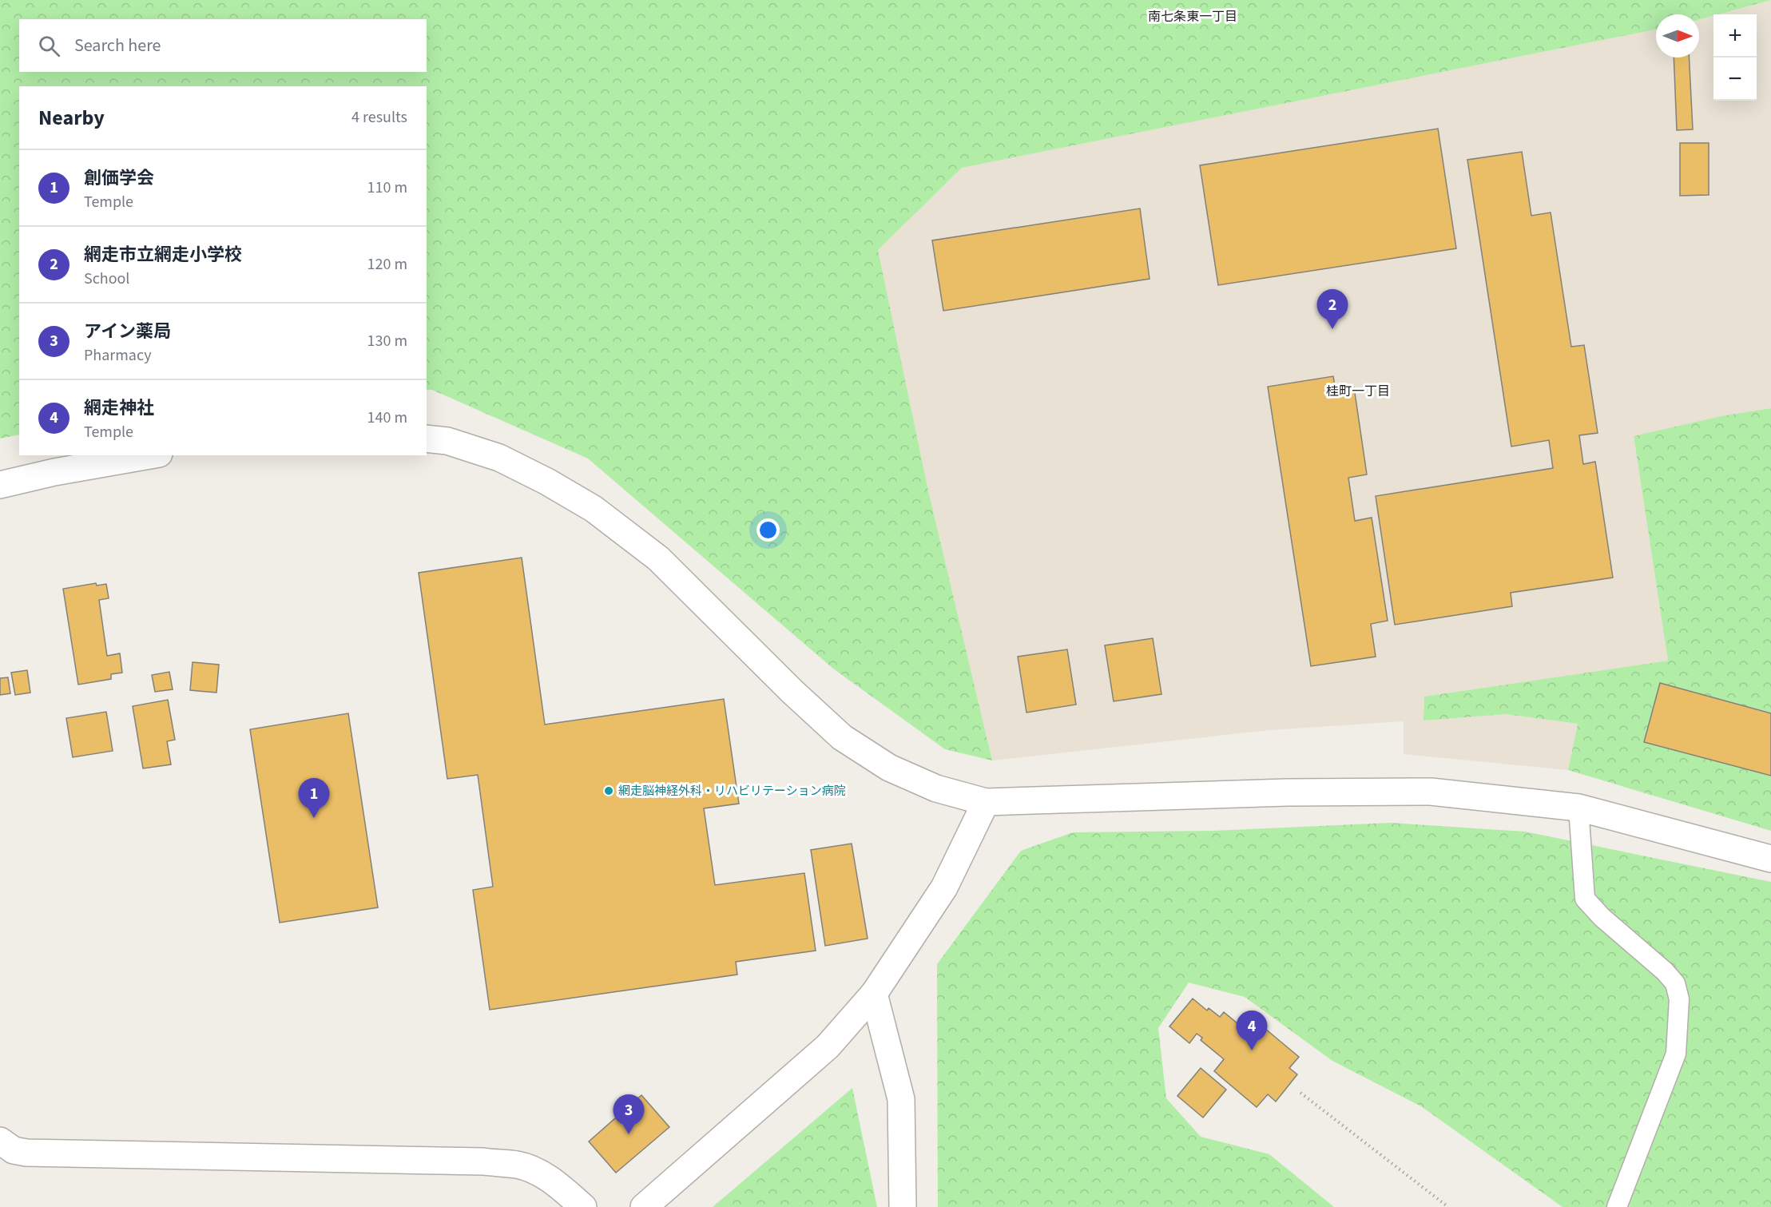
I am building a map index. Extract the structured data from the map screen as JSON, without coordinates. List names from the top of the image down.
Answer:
{
  "districts": ["南七条東一丁目", "桂町一丁目"],
  "places": ["網走脳神経外科・リハビリテーション病院"],
  "north": "right",
  "page": {
    "map_buttons": ["+", "−"],
    "search": "Search here",
    "heading": ["Nearby", "4 results"],
    "list": [
      {
        "mark": "1",
        "name": "創価学会",
        "note": "Temple",
        "value": "110 m"
      },
      {
        "mark": "2",
        "name": "網走市立網走小学校",
        "note": "School",
        "value": "120 m"
      },
      {
        "mark": "3",
        "name": "アイン薬局",
        "note": "Pharmacy",
        "value": "130 m"
      },
      {
        "mark": "4",
        "name": "網走神社",
        "note": "Temple",
        "value": "140 m"
      }
    ],
    "pins": [
      "2",
      "1",
      "4",
      "3"
    ]
  }
}
